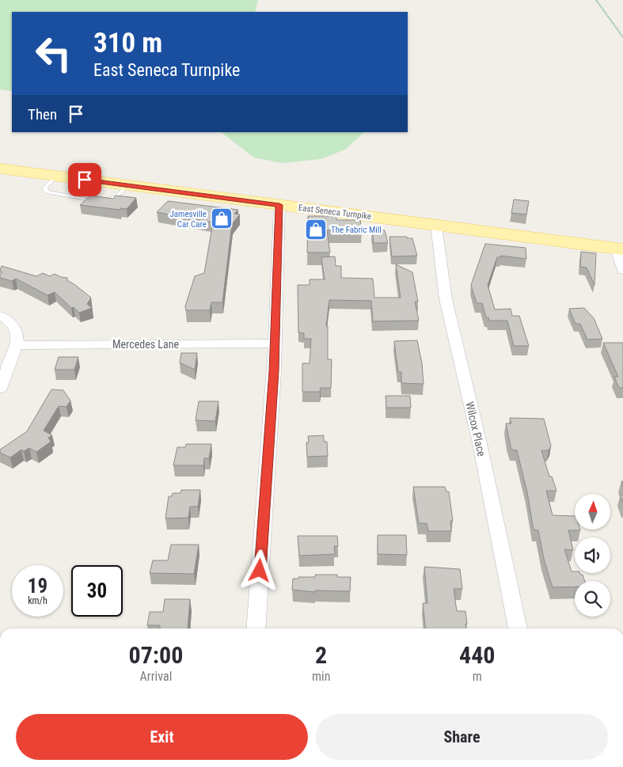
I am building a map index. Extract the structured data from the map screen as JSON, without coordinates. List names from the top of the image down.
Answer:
{
  "streets": {
    "main road": ["East Seneca Turnpike"],
    "street": ["Mercedes Lane", "Wilcox Place"]
  },
  "crossings": [
    ["East Seneca Turnpike", "Wilcox Place"]
  ],
  "places": {
    "shop": ["Jamesville Car Care", "The Fabric Mill"]
  },
  "north": "top",
  "page": {
    "turn": ["310 m", "East Seneca Turnpike"],
    "then": "Then",
    "speed": "19 km/h",
    "limit": "30",
    "eta": [
      "07:00",
      "Arrival",
      "2",
      "min",
      "440",
      "m"
    ],
    "buttons": ["Exit", "Share"]
  }
}
